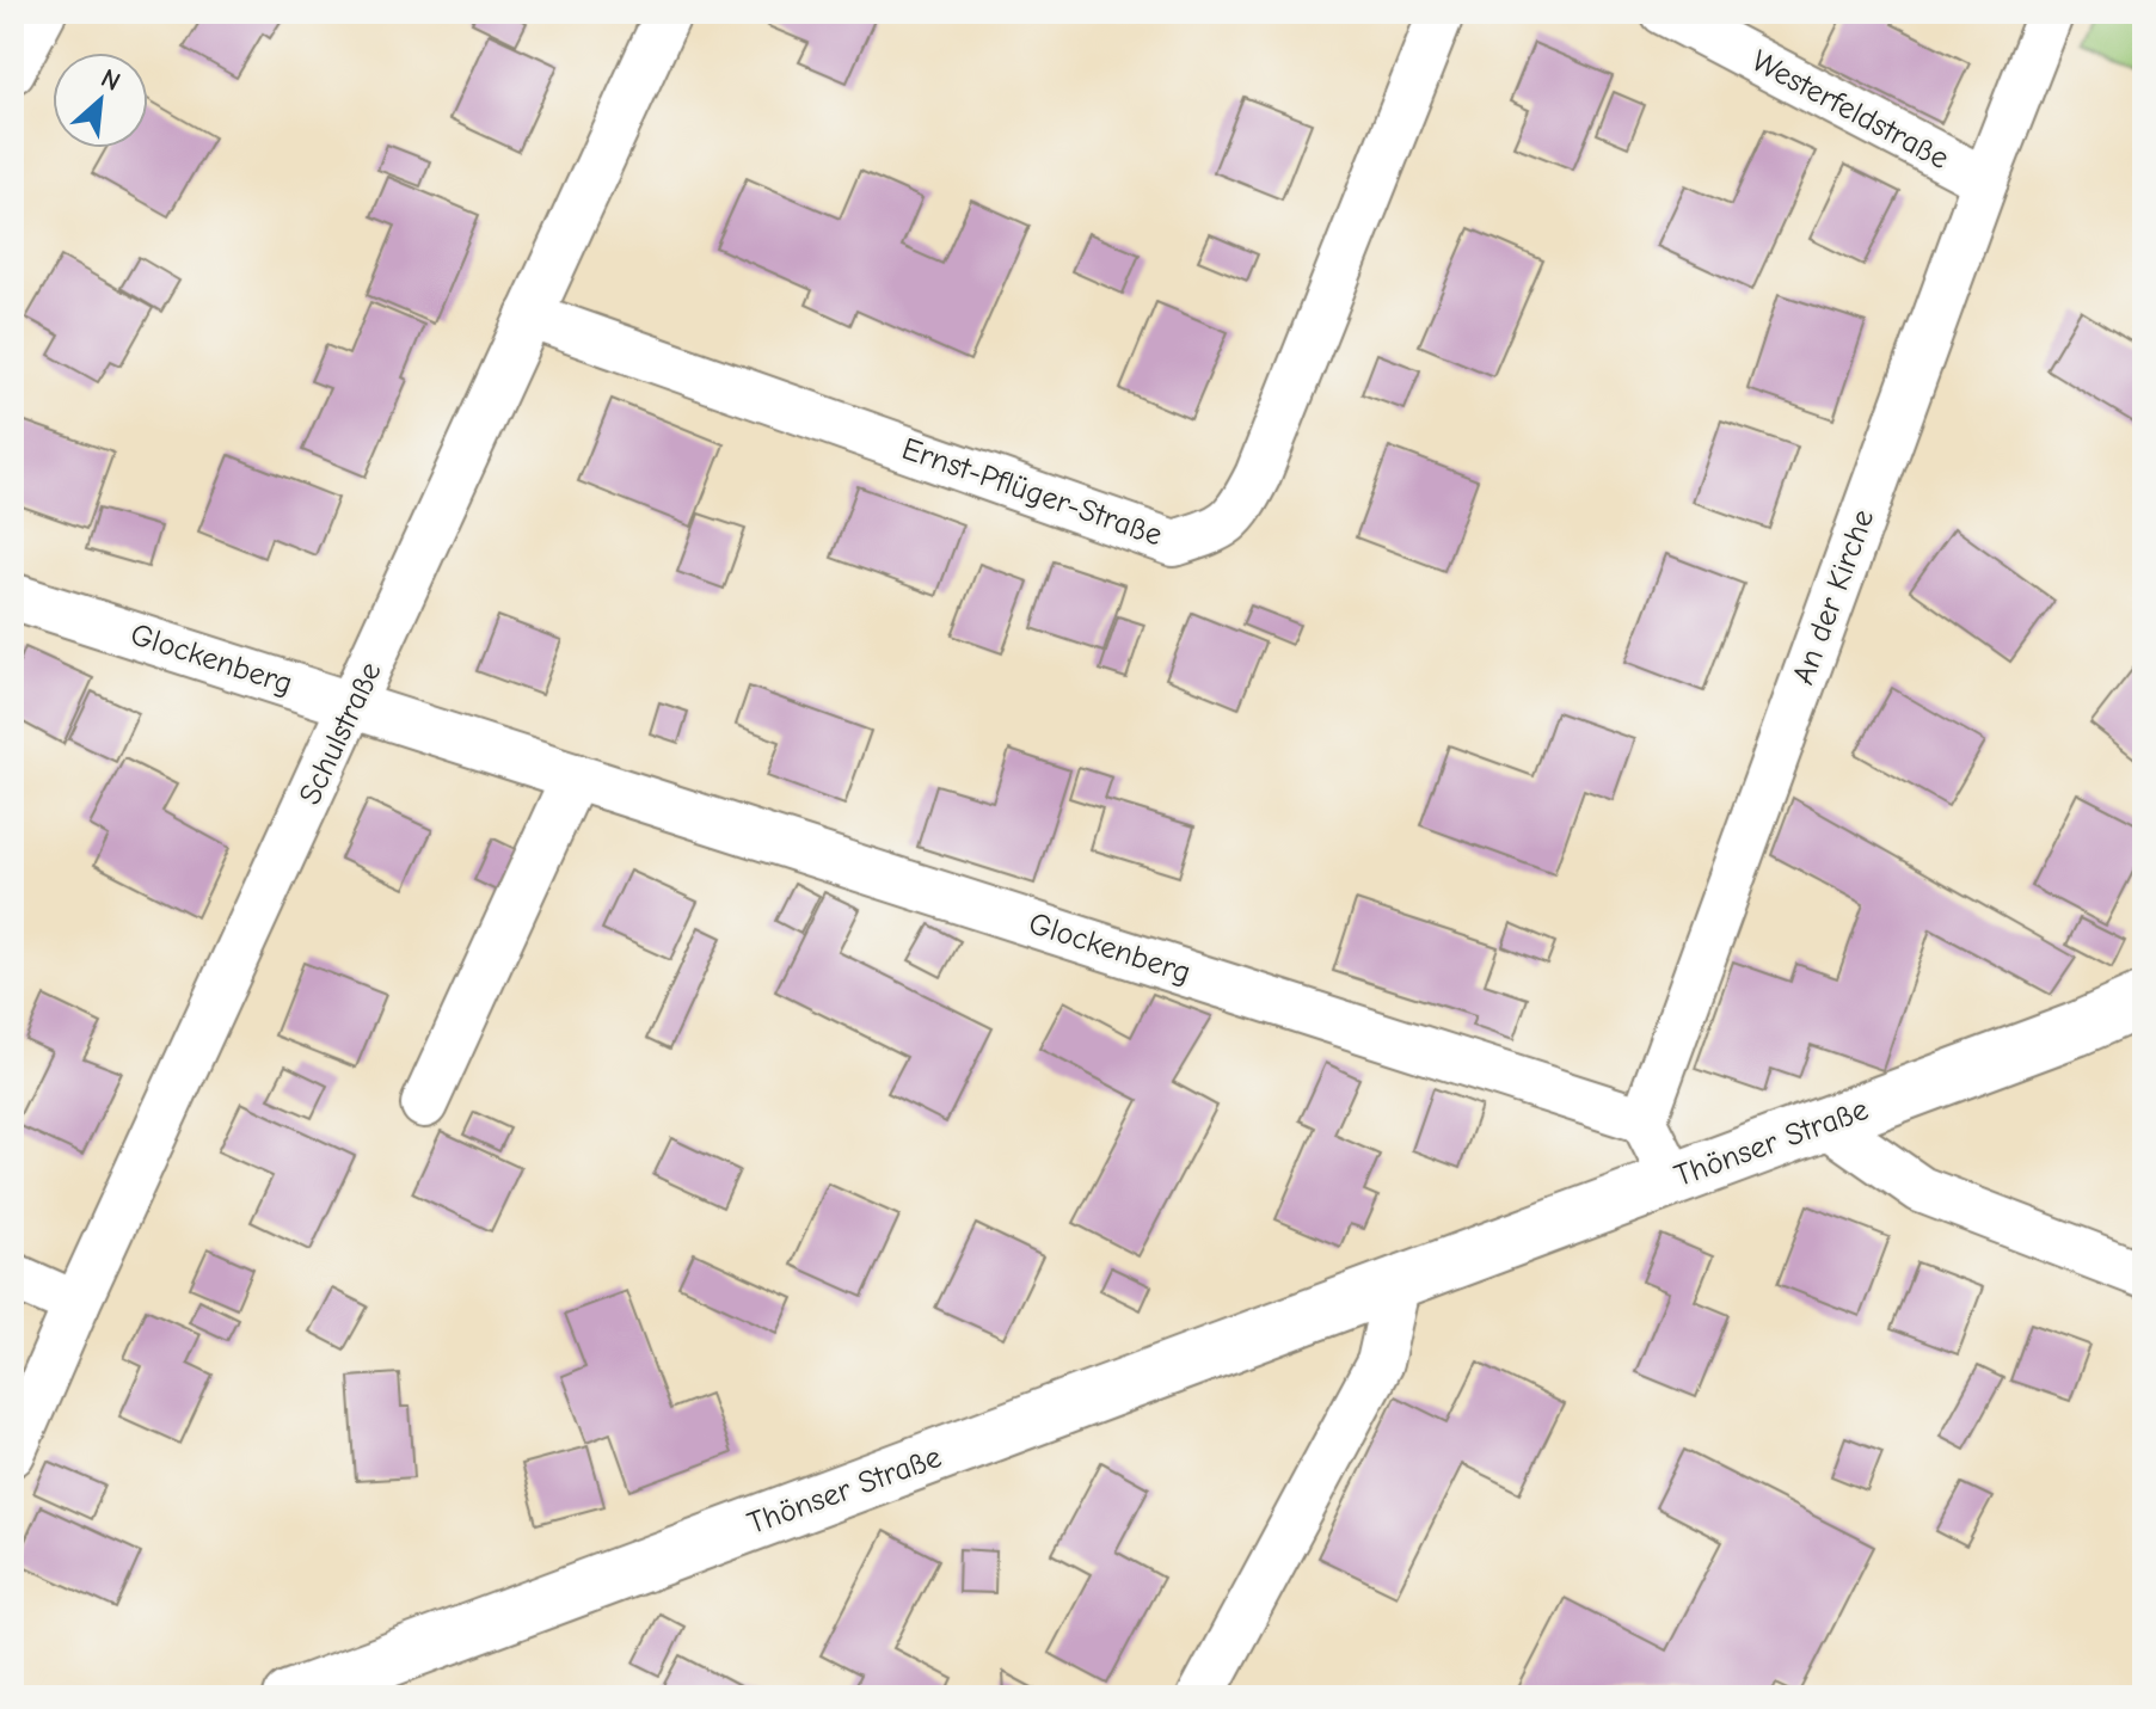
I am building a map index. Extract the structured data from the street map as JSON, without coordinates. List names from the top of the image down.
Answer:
{
  "streets": {
    "street": [
      "Westerfeldstraße",
      "Ernst-Pflüger-Straße",
      "An der Kirche",
      "Glockenberg",
      "Schulstraße",
      "Thönser Straße"
    ]
  },
  "crossings": [
    ["Westerfeldstraße", "An der Kirche"],
    ["Ernst-Pflüger-Straße", "Schulstraße"],
    ["An der Kirche", "Glockenberg"],
    ["Glockenberg", "Schulstraße"]
  ],
  "north": "top right"
}
